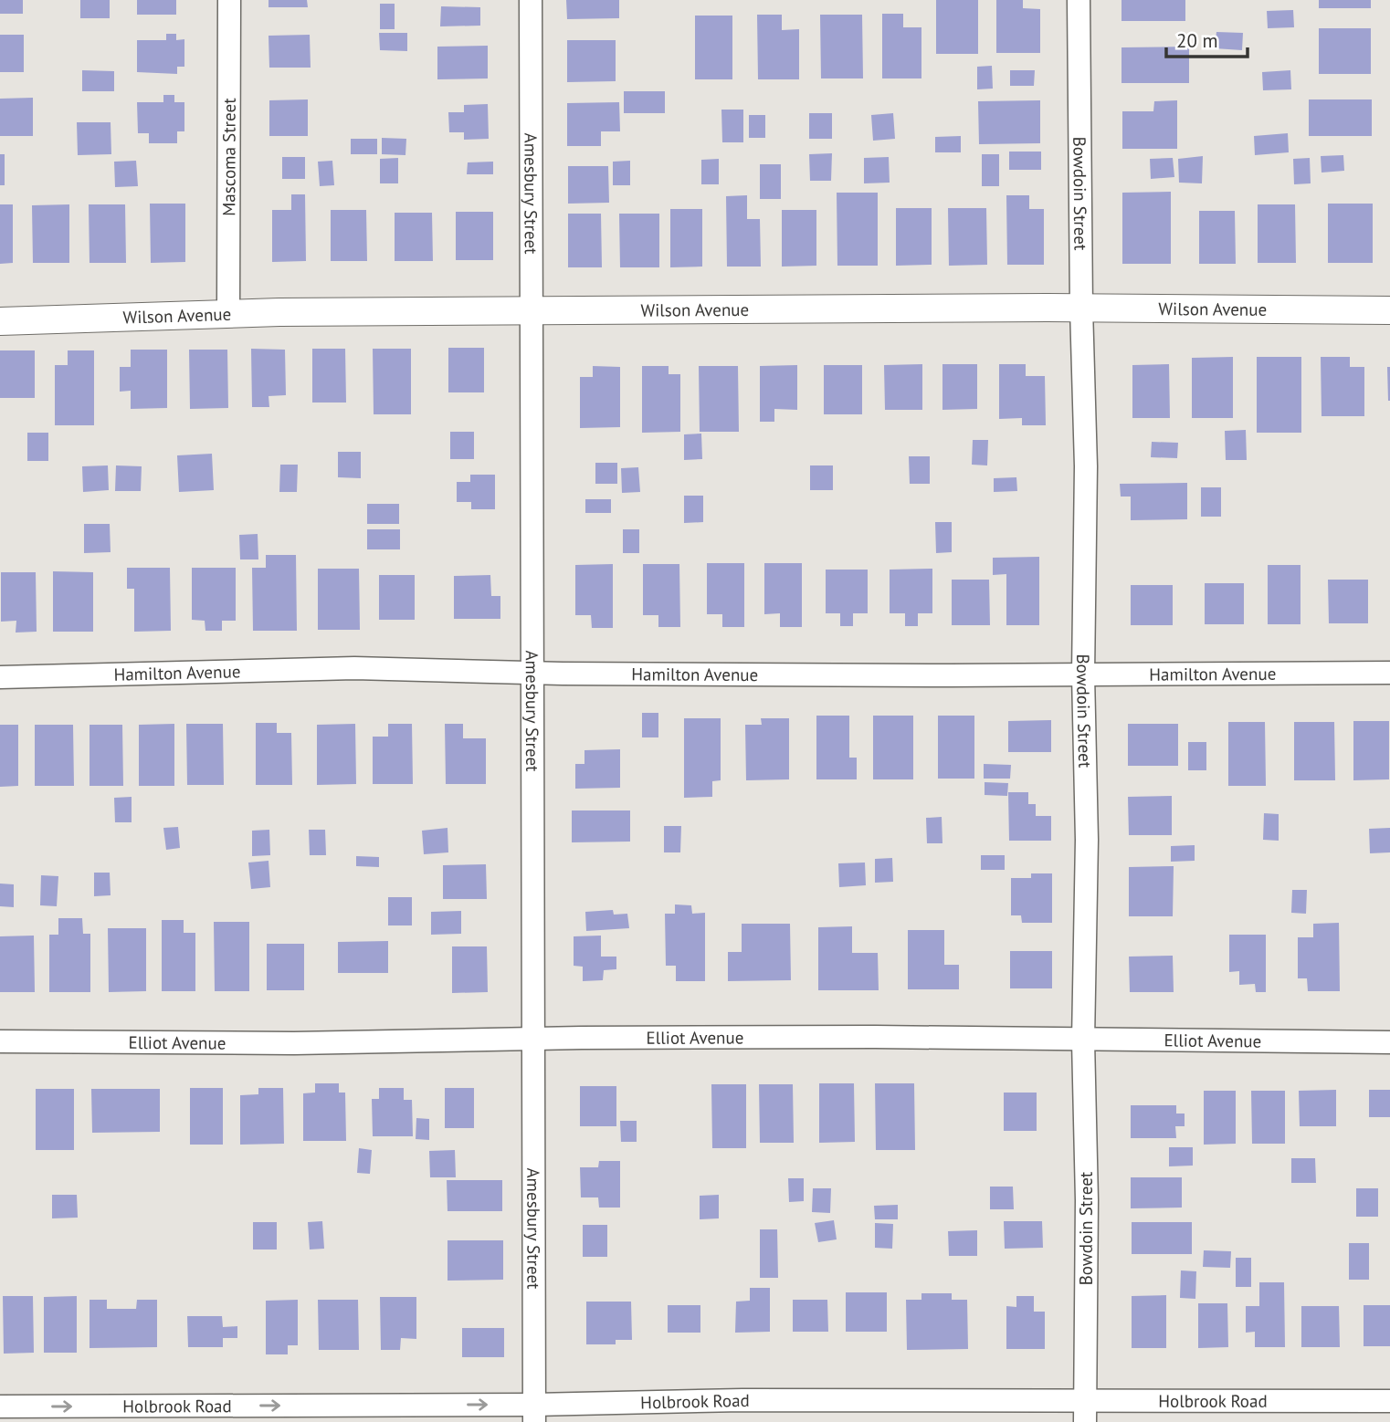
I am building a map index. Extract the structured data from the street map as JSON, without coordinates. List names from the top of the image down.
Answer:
{
  "streets": {
    "street": [
      "Mascoma Street",
      "Amesbury Street",
      "Bowdoin Street",
      "Wilson Avenue",
      "Hamilton Avenue",
      "Elliot Avenue",
      "Holbrook Road"
    ]
  },
  "crossings": [
    ["Mascoma Street", "Wilson Avenue"],
    ["Amesbury Street", "Wilson Avenue"],
    ["Amesbury Street", "Hamilton Avenue"],
    ["Amesbury Street", "Elliot Avenue"],
    ["Amesbury Street", "Holbrook Road"],
    ["Bowdoin Street", "Wilson Avenue"],
    ["Bowdoin Street", "Hamilton Avenue"],
    ["Bowdoin Street", "Elliot Avenue"],
    ["Bowdoin Street", "Holbrook Road"]
  ],
  "one_way": ["Holbrook Road"],
  "scale_bar": "20 m"
}
